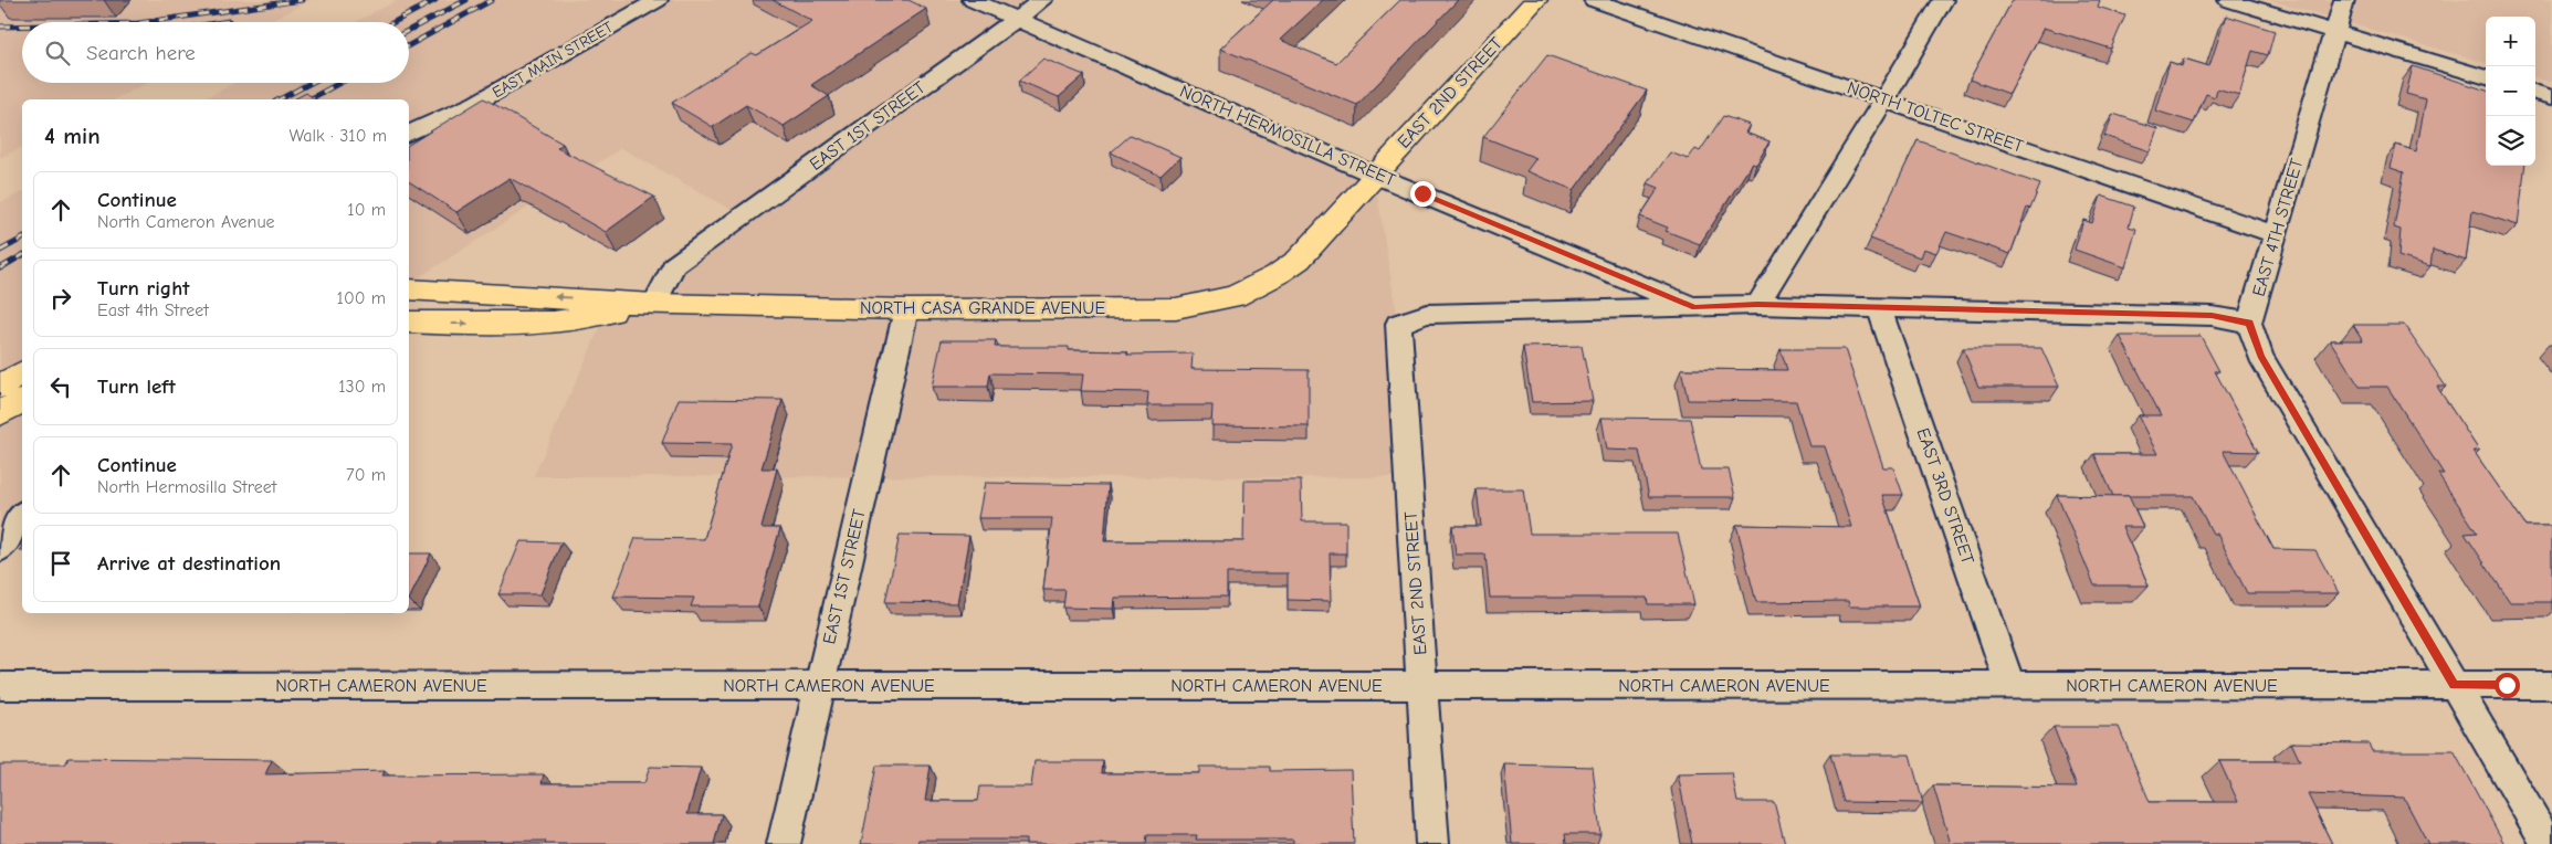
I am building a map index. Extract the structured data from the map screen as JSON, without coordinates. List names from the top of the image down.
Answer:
{
  "streets": {
    "main road": ["EAST 2ND STREET", "NORTH CASA GRANDE AVENUE"],
    "street": [
      "EAST MAIN STREET",
      "NORTH TOLTEC STREET",
      "EAST 1ST STREET",
      "NORTH HERMOSILLA STREET",
      "EAST 4TH STREET",
      "EAST 3RD STREET",
      "NORTH CAMERON AVENUE"
    ]
  },
  "crossings": [
    ["EAST 2ND STREET", "NORTH HERMOSILLA STREET"],
    ["EAST 2ND STREET", "NORTH CASA GRANDE AVENUE"],
    ["EAST 2ND STREET", "NORTH CAMERON AVENUE"],
    ["NORTH TOLTEC STREET", "EAST 4TH STREET"],
    ["EAST 1ST STREET", "NORTH HERMOSILLA STREET"],
    ["EAST 1ST STREET", "NORTH CASA GRANDE AVENUE"],
    ["EAST 1ST STREET", "NORTH CAMERON AVENUE"],
    ["EAST 3RD STREET", "NORTH CAMERON AVENUE"]
  ],
  "page": {
    "map_buttons": ["+", "−"],
    "search": "Search here",
    "heading": ["4 min", "Walk · 310 m"],
    "list": [
      ["Continue", "North Cameron Avenue", "10 m"],
      ["Turn right", "East 4th Street", "100 m"],
      ["Turn left", "130 m"],
      ["Continue", "North Hermosilla Street", "70 m"],
      "Arrive at destination"
    ]
  }
}
